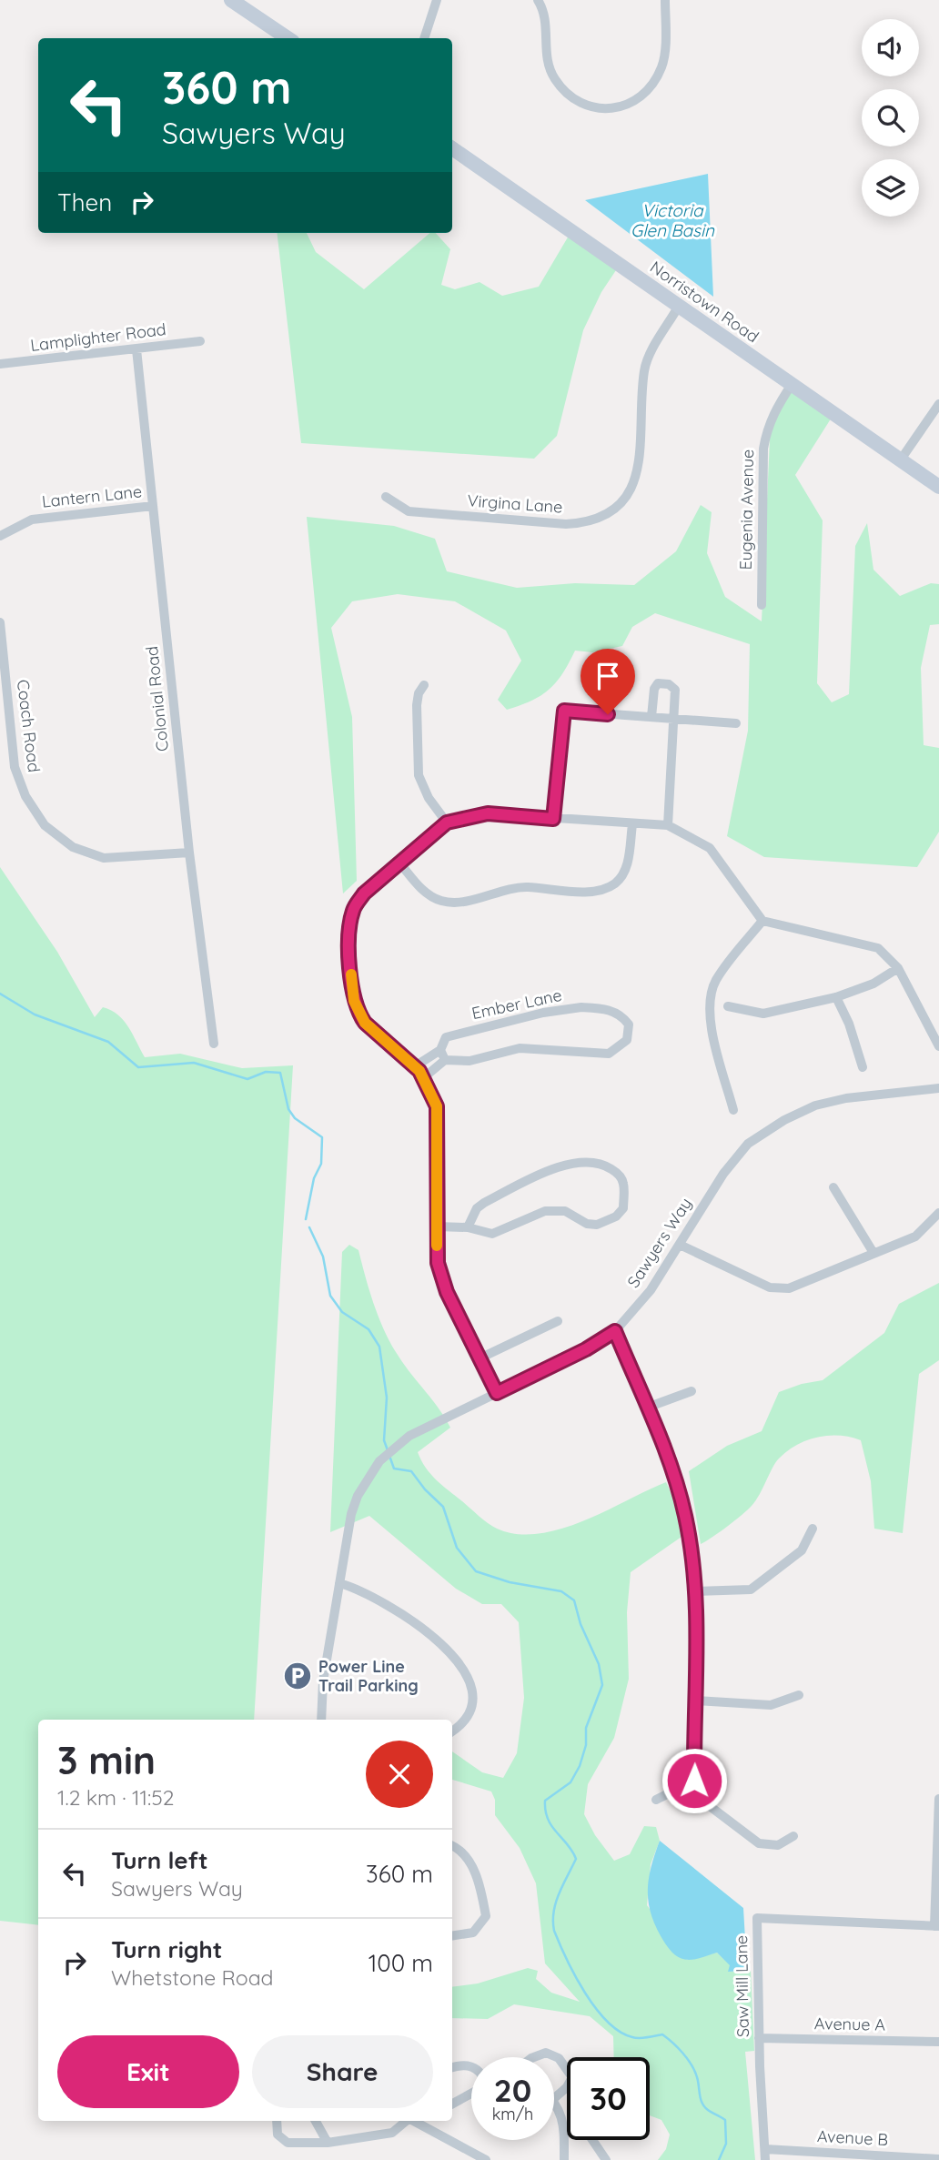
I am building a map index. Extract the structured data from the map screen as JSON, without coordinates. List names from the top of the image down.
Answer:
{
  "streets": {
    "main road": ["Norristown Road"],
    "street": [
      "Lamplighter Road",
      "Lantern Lane",
      "Virgina Lane",
      "Eugenia Avenue",
      "Colonial Road",
      "Coach Road",
      "Ember Lane",
      "Sawyers Way",
      "Saw Mill Lane",
      "Avenue A",
      "Avenue B"
    ]
  },
  "crossings": [
    ["Norristown Road", "Virgina Lane"],
    ["Norristown Road", "Eugenia Avenue"],
    ["Lamplighter Road", "Colonial Road"],
    ["Lantern Lane", "Colonial Road"],
    ["Colonial Road", "Coach Road"],
    ["Saw Mill Lane", "Avenue A"],
    ["Saw Mill Lane", "Avenue B"]
  ],
  "water": ["Victoria Glen Basin"],
  "places": {
    "parking": ["Power Line Trail Parking"]
  },
  "page": {
    "turn": ["360 m", "Sawyers Way"],
    "then": "Then",
    "heading": ["3 min", "1.2 km · 11:52"],
    "list": [
      {
        "name": "Turn left",
        "note": "Sawyers Way",
        "value": "360 m"
      },
      {
        "name": "Turn right",
        "note": "Whetstone Road",
        "value": "100 m"
      }
    ],
    "buttons": ["Exit", "Share"],
    "speed": "20 km/h",
    "limit": "30"
  }
}
